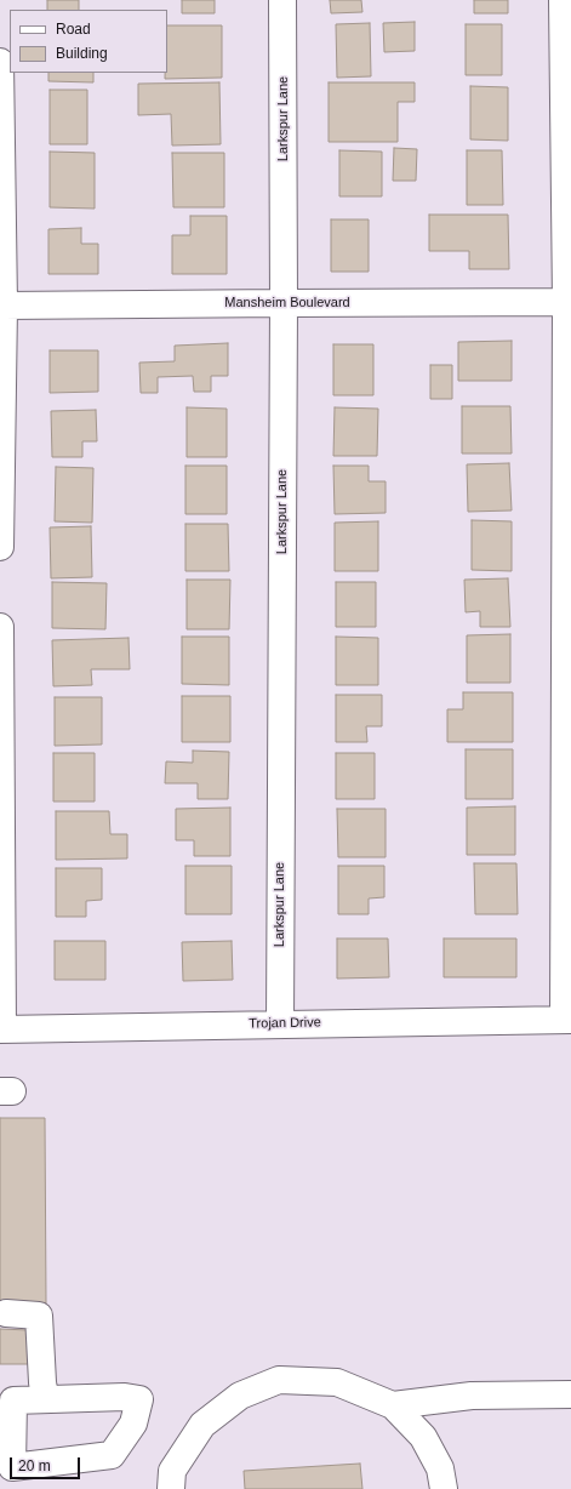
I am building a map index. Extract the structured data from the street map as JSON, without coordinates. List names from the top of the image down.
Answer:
{
  "streets": {
    "street": ["Larkspur Lane", "Mansheim Boulevard", "Trojan Drive"]
  },
  "crossings": [
    ["Larkspur Lane", "Mansheim Boulevard"],
    ["Larkspur Lane", "Trojan Drive"]
  ],
  "legend": ["Road", "Building"],
  "scale_bar": "20 m"
}
